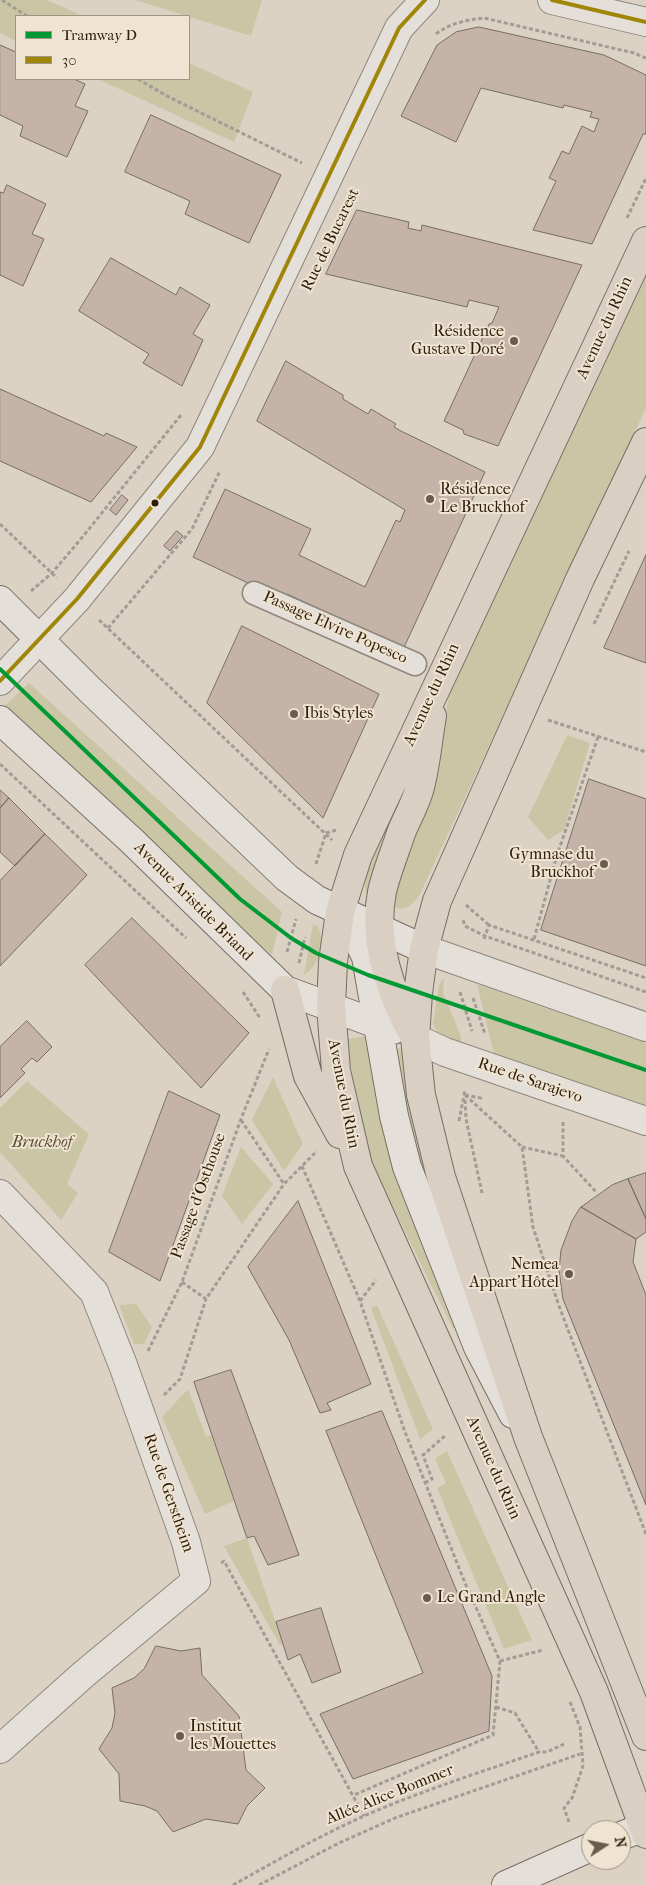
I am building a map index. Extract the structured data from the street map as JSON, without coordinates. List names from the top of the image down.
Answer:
{
  "streets": {
    "main road": ["Avenue du Rhin"],
    "street": [
      "Rue de Bucarest",
      "Passage Elvire Popesco",
      "Avenue Aristide Briand",
      "Rue de Sarajevo",
      "Rue de Gerstheim"
    ],
    "path": ["Passage d'Osthouse", "Allée Alice Bommer"]
  },
  "crossings": [
    ["Avenue du Rhin", "Avenue Aristide Briand"],
    ["Avenue Aristide Briand", "Rue de Sarajevo"],
    ["Passage d'Osthouse", "Rue de Gerstheim"]
  ],
  "parks": ["Bruckhof"],
  "places": [
    "Résidence Gustave Doré",
    "Résidence Le Bruckhof",
    "Ibis Styles",
    "Gymnase du Bruckhof",
    "Nemea Appart'Hôtel",
    "Le Grand Angle",
    "Institut les Mouettes"
  ],
  "lines": ["transit line 30", "tram line D"],
  "legend": ["Tramway D", "30"],
  "north": "right"
}
